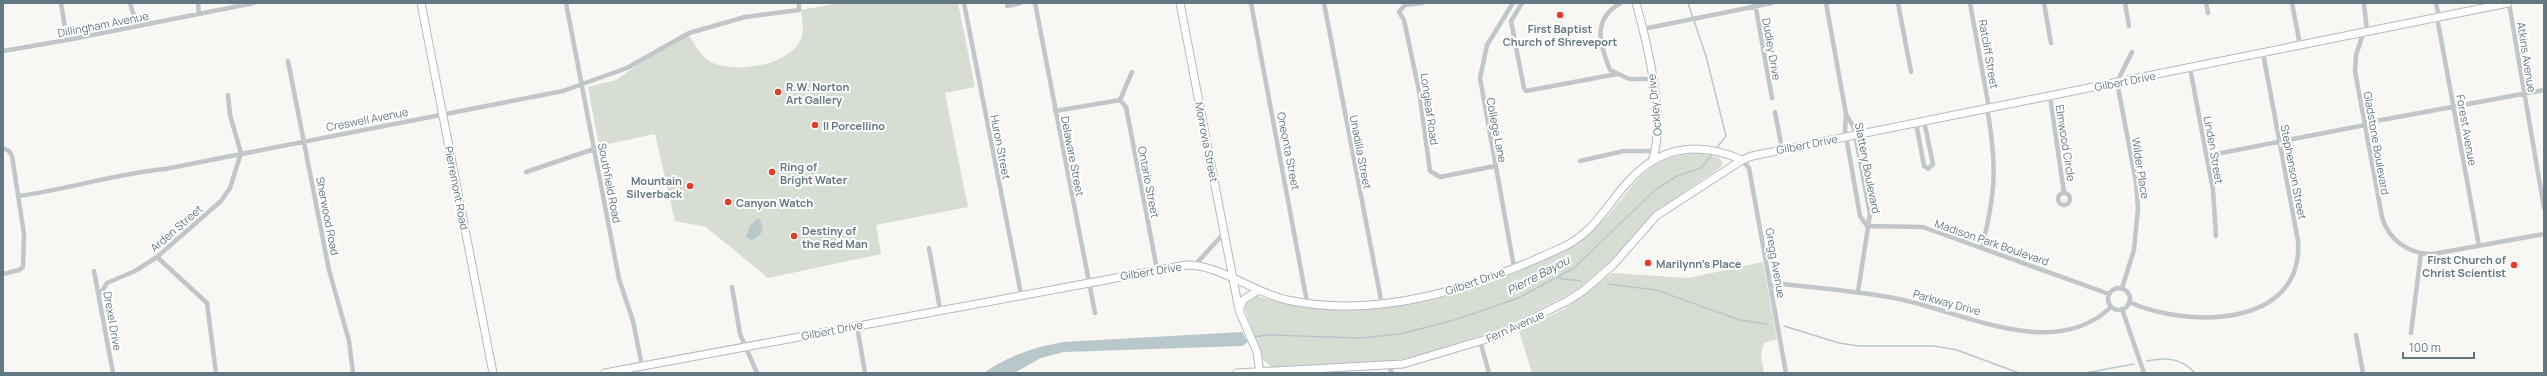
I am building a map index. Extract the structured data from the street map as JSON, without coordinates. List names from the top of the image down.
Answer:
{
  "streets": {
    "street": [
      "Dillingham Avenue",
      "Dudley Drive",
      "Ratcliff Street",
      "Atkins Avenue",
      "Gilbert Drive",
      "Ockley Drive",
      "Longleaf Road",
      "Creswell Avenue",
      "College Lane",
      "Forest Avenue",
      "Monrovia Street",
      "Elmwood Circle",
      "Gladstone Boulevard",
      "Huron Street",
      "Linden Street",
      "Oneonta Street",
      "Unadilla Street",
      "Delaware Street",
      "Slattery Boulevard",
      "Wilder Place",
      "Stephenson Street",
      "Ontario Street",
      "Southfield Road",
      "Pierremont Road",
      "Sherwood Road",
      "Arden Street",
      "Madison Park Boulevard",
      "Gregg Avenue",
      "Parkway Drive",
      "Drexel Drive",
      "Fern Avenue"
    ]
  },
  "crossings": [
    ["Ratcliff Street", "Gilbert Drive"],
    ["Ratcliff Street", "Madison Park Boulevard"],
    ["Atkins Avenue", "Gilbert Drive"],
    ["Gilbert Drive", "Ockley Drive"],
    ["Gilbert Drive", "College Lane"],
    ["Gilbert Drive", "Forest Avenue"],
    ["Gilbert Drive", "Monrovia Street"],
    ["Gilbert Drive", "Elmwood Circle"],
    ["Gilbert Drive", "Gladstone Boulevard"],
    ["Gilbert Drive", "Huron Street"],
    ["Gilbert Drive", "Linden Street"],
    ["Gilbert Drive", "Oneonta Street"],
    ["Gilbert Drive", "Unadilla Street"],
    ["Gilbert Drive", "Delaware Street"],
    ["Gilbert Drive", "Slattery Boulevard"],
    ["Gilbert Drive", "Wilder Place"],
    ["Gilbert Drive", "Stephenson Street"],
    ["Gilbert Drive", "Ontario Street"],
    ["Gilbert Drive", "Southfield Road"],
    ["Gilbert Drive", "Gregg Avenue"],
    ["Gilbert Drive", "Fern Avenue"],
    ["Longleaf Road", "College Lane"],
    ["Creswell Avenue", "Southfield Road"],
    ["Creswell Avenue", "Pierremont Road"],
    ["Creswell Avenue", "Sherwood Road"],
    ["Creswell Avenue", "Arden Street"],
    ["Slattery Boulevard", "Madison Park Boulevard"],
    ["Slattery Boulevard", "Parkway Drive"],
    ["Wilder Place", "Stephenson Street"],
    ["Wilder Place", "Madison Park Boulevard"],
    ["Wilder Place", "Parkway Drive"],
    ["Stephenson Street", "Madison Park Boulevard"],
    ["Stephenson Street", "Parkway Drive"],
    ["Arden Street", "Drexel Drive"],
    ["Madison Park Boulevard", "Parkway Drive"],
    ["Gregg Avenue", "Parkway Drive"],
    ["Gregg Avenue", "Fern Avenue"]
  ],
  "water": ["Pierre Bayou"],
  "places": [
    "First Baptist Church of Shreveport",
    "R.W. Norton Art Gallery",
    "Il Porcellino",
    "Ring of Bright Water",
    "Mountain Silverback",
    "Canyon Watch",
    "Destiny of the Red Man",
    "Marilynn's Place",
    "First Church of Christ Scientist"
  ],
  "scale_bar": "100 m"
}
